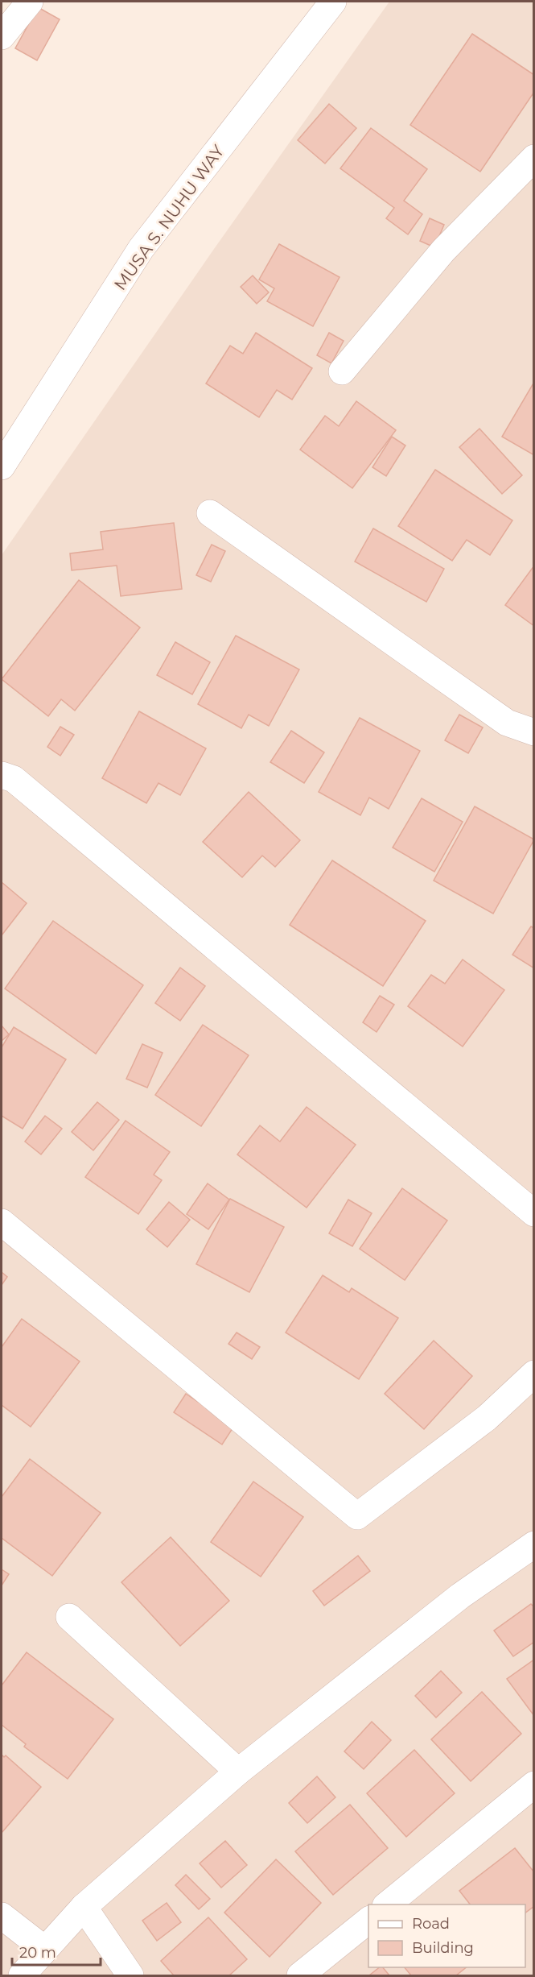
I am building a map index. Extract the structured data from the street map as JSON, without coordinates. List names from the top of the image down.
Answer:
{
  "streets": {
    "street": ["MUSA S. NUHU WAY"]
  },
  "legend": ["Road", "Building"],
  "scale_bar": "20 m"
}
